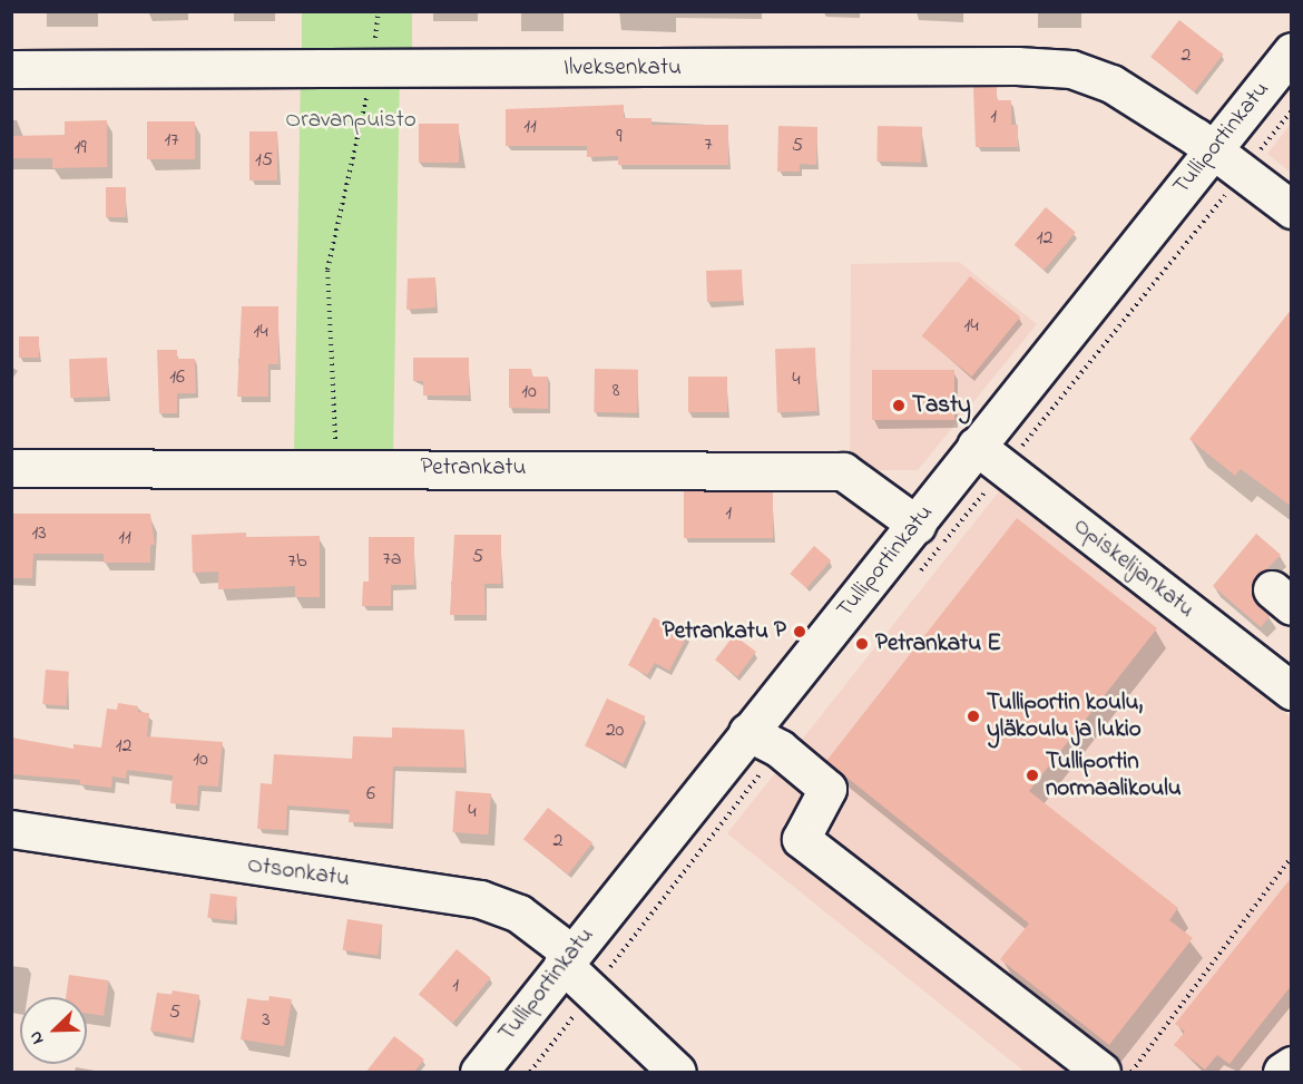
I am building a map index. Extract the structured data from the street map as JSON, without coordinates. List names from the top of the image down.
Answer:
{
  "streets": {
    "street": [
      "Ilveksenkatu",
      "Tulliportinkatu",
      "Petrankatu",
      "Opiskelijankatu",
      "Otsonkatu"
    ]
  },
  "crossings": [
    ["Ilveksenkatu", "Tulliportinkatu"],
    ["Tulliportinkatu", "Petrankatu"],
    ["Tulliportinkatu", "Opiskelijankatu"],
    ["Tulliportinkatu", "Otsonkatu"]
  ],
  "parks": ["Oravanpuisto"],
  "places": [
    "Tasty",
    "Petrankatu P",
    "Petrankatu E",
    "Tulliportin koulu, yläkoulu ja lukio",
    "Tulliportin normaalikoulu"
  ],
  "house_numbers": [
    "2",
    "1",
    "11",
    "9",
    "17",
    "7",
    "5",
    "19",
    "15",
    "12",
    "14",
    "14",
    "16",
    "4",
    "8",
    "10",
    "1",
    "13",
    "11",
    "5",
    "7a",
    "7b",
    "20",
    "12",
    "10",
    "6",
    "4",
    "2",
    "1",
    "5",
    "3"
  ],
  "north": "bottom left"
}
